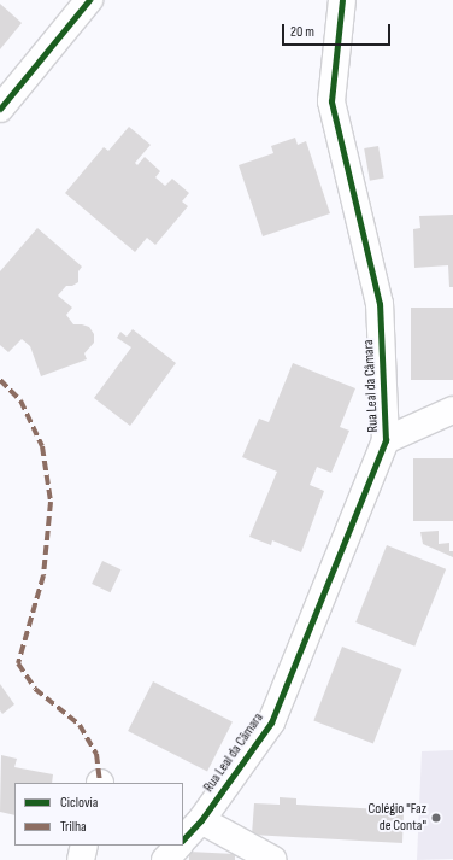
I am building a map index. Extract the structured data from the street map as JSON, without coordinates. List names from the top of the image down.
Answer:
{
  "streets": {
    "street": ["Rua Leal da Câmara"]
  },
  "places": ["Colégio \"Faz de Conta\""],
  "legend": ["Ciclovia", "Trilha"],
  "scale_bar": "20 m"
}
